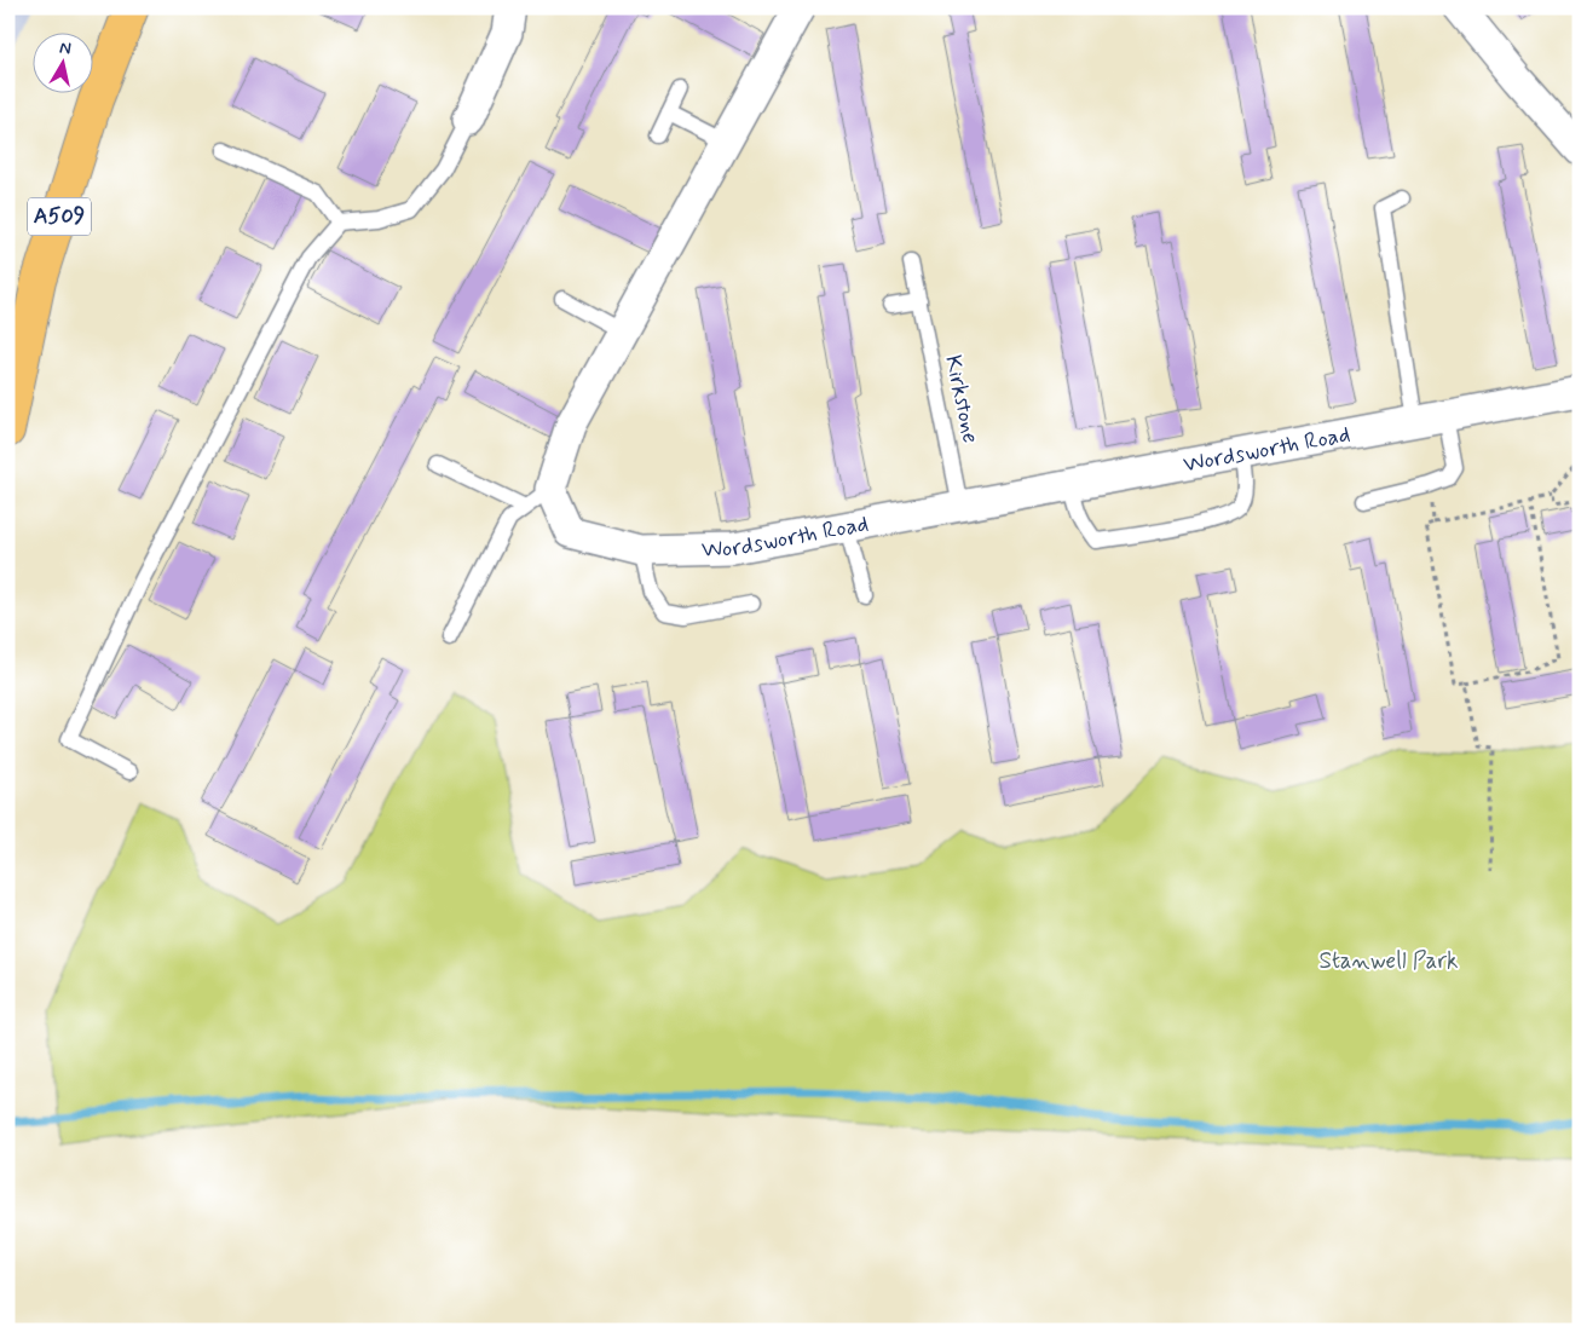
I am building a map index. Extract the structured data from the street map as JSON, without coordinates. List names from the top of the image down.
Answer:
{
  "streets": {
    "highway": ["A509"],
    "street": ["Wordsworth Road"],
    "lane": ["Kirkstone"]
  },
  "crossings": [
    ["Kirkstone", "Wordsworth Road"]
  ],
  "parks": ["Stanwell Park"],
  "north": "top"
}
